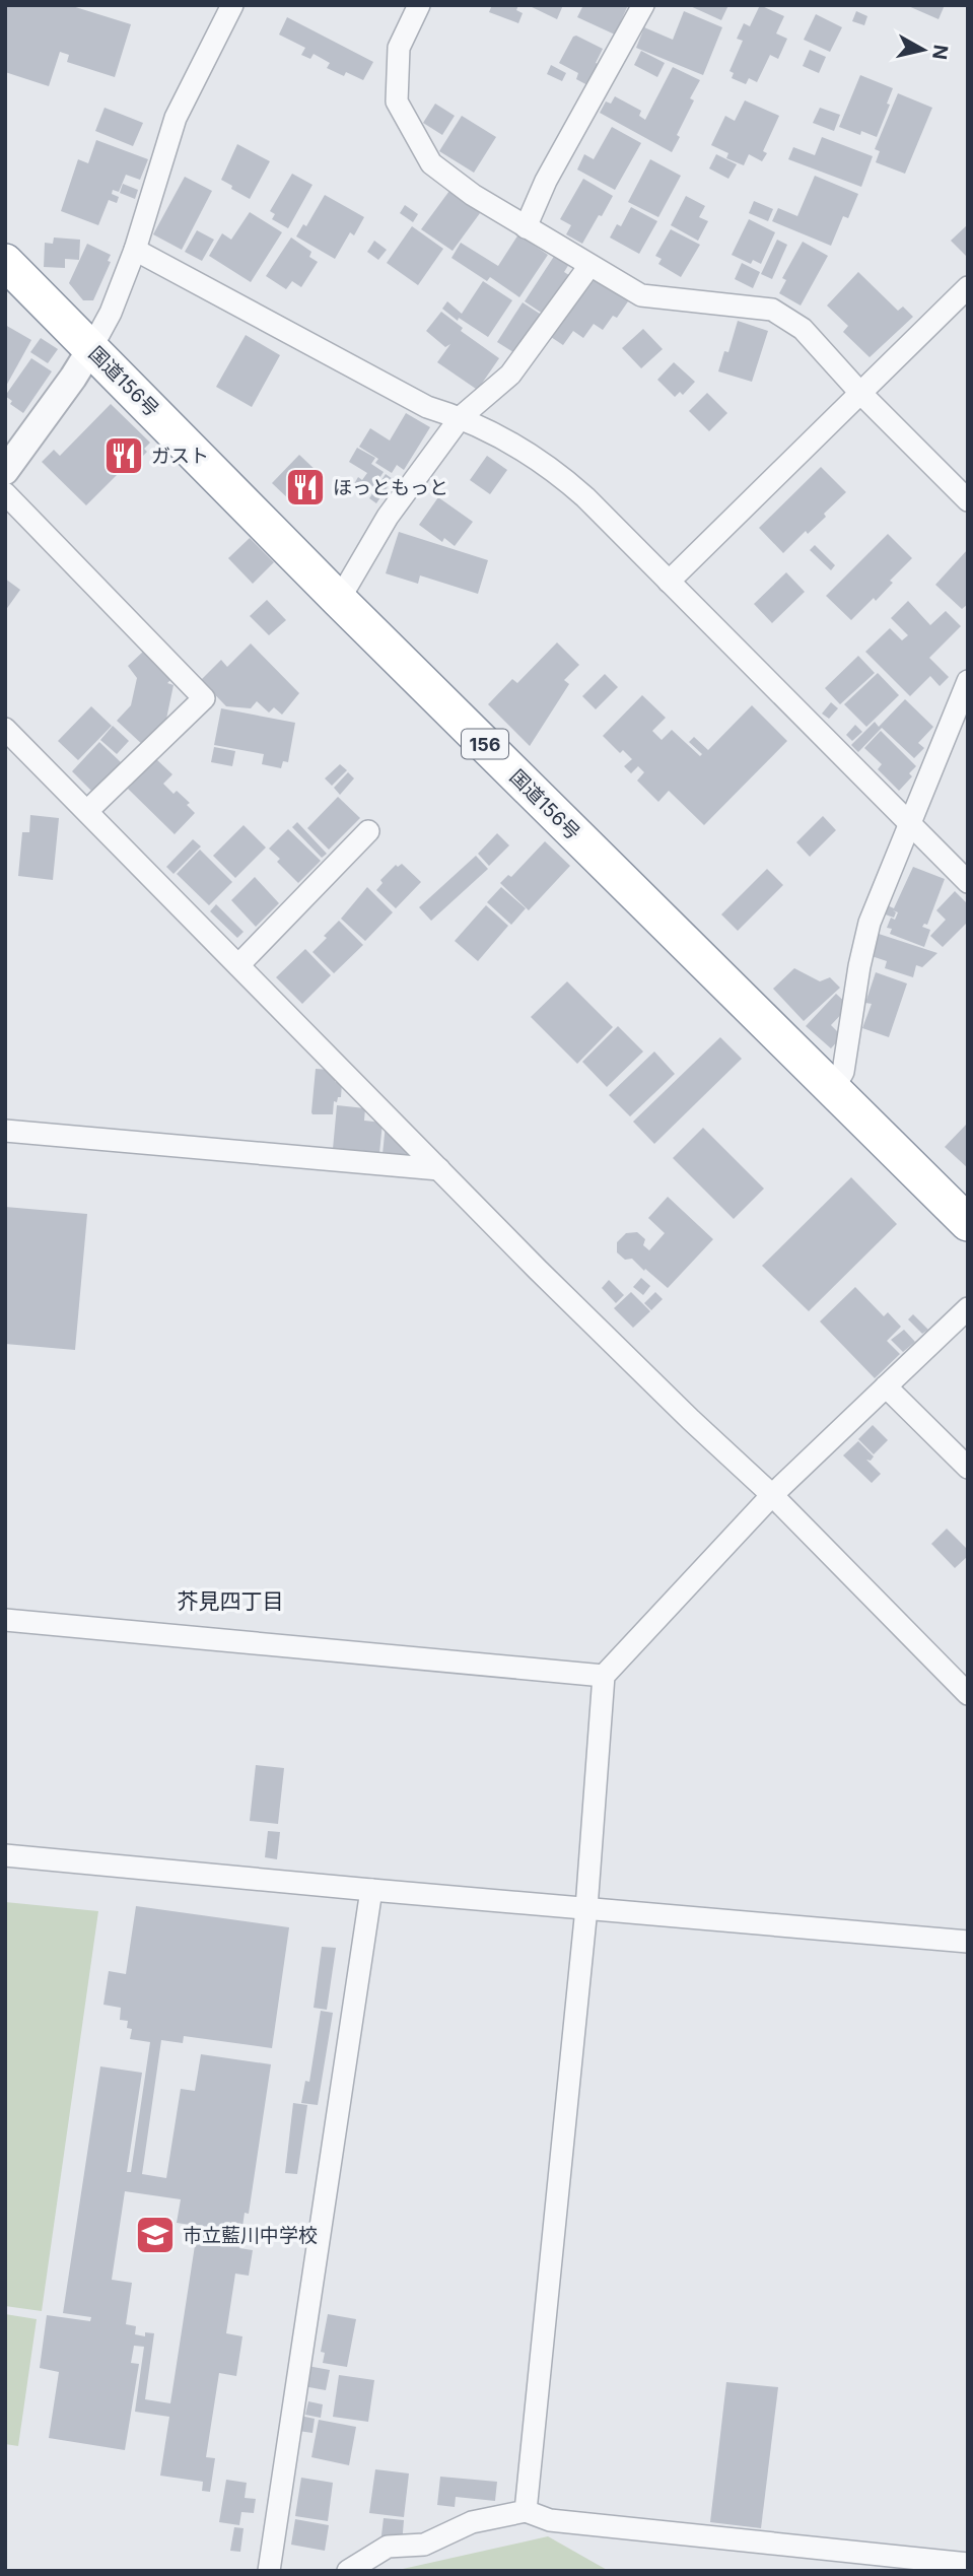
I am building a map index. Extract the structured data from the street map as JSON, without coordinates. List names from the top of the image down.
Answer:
{
  "streets": {
    "highway": ["国道156号", "156"]
  },
  "districts": ["芥見四丁目"],
  "places": {
    "restaurant": ["ガスト", "ほっともっと"],
    "school or university": ["市立藍川中学校"]
  },
  "north": "right"
}
